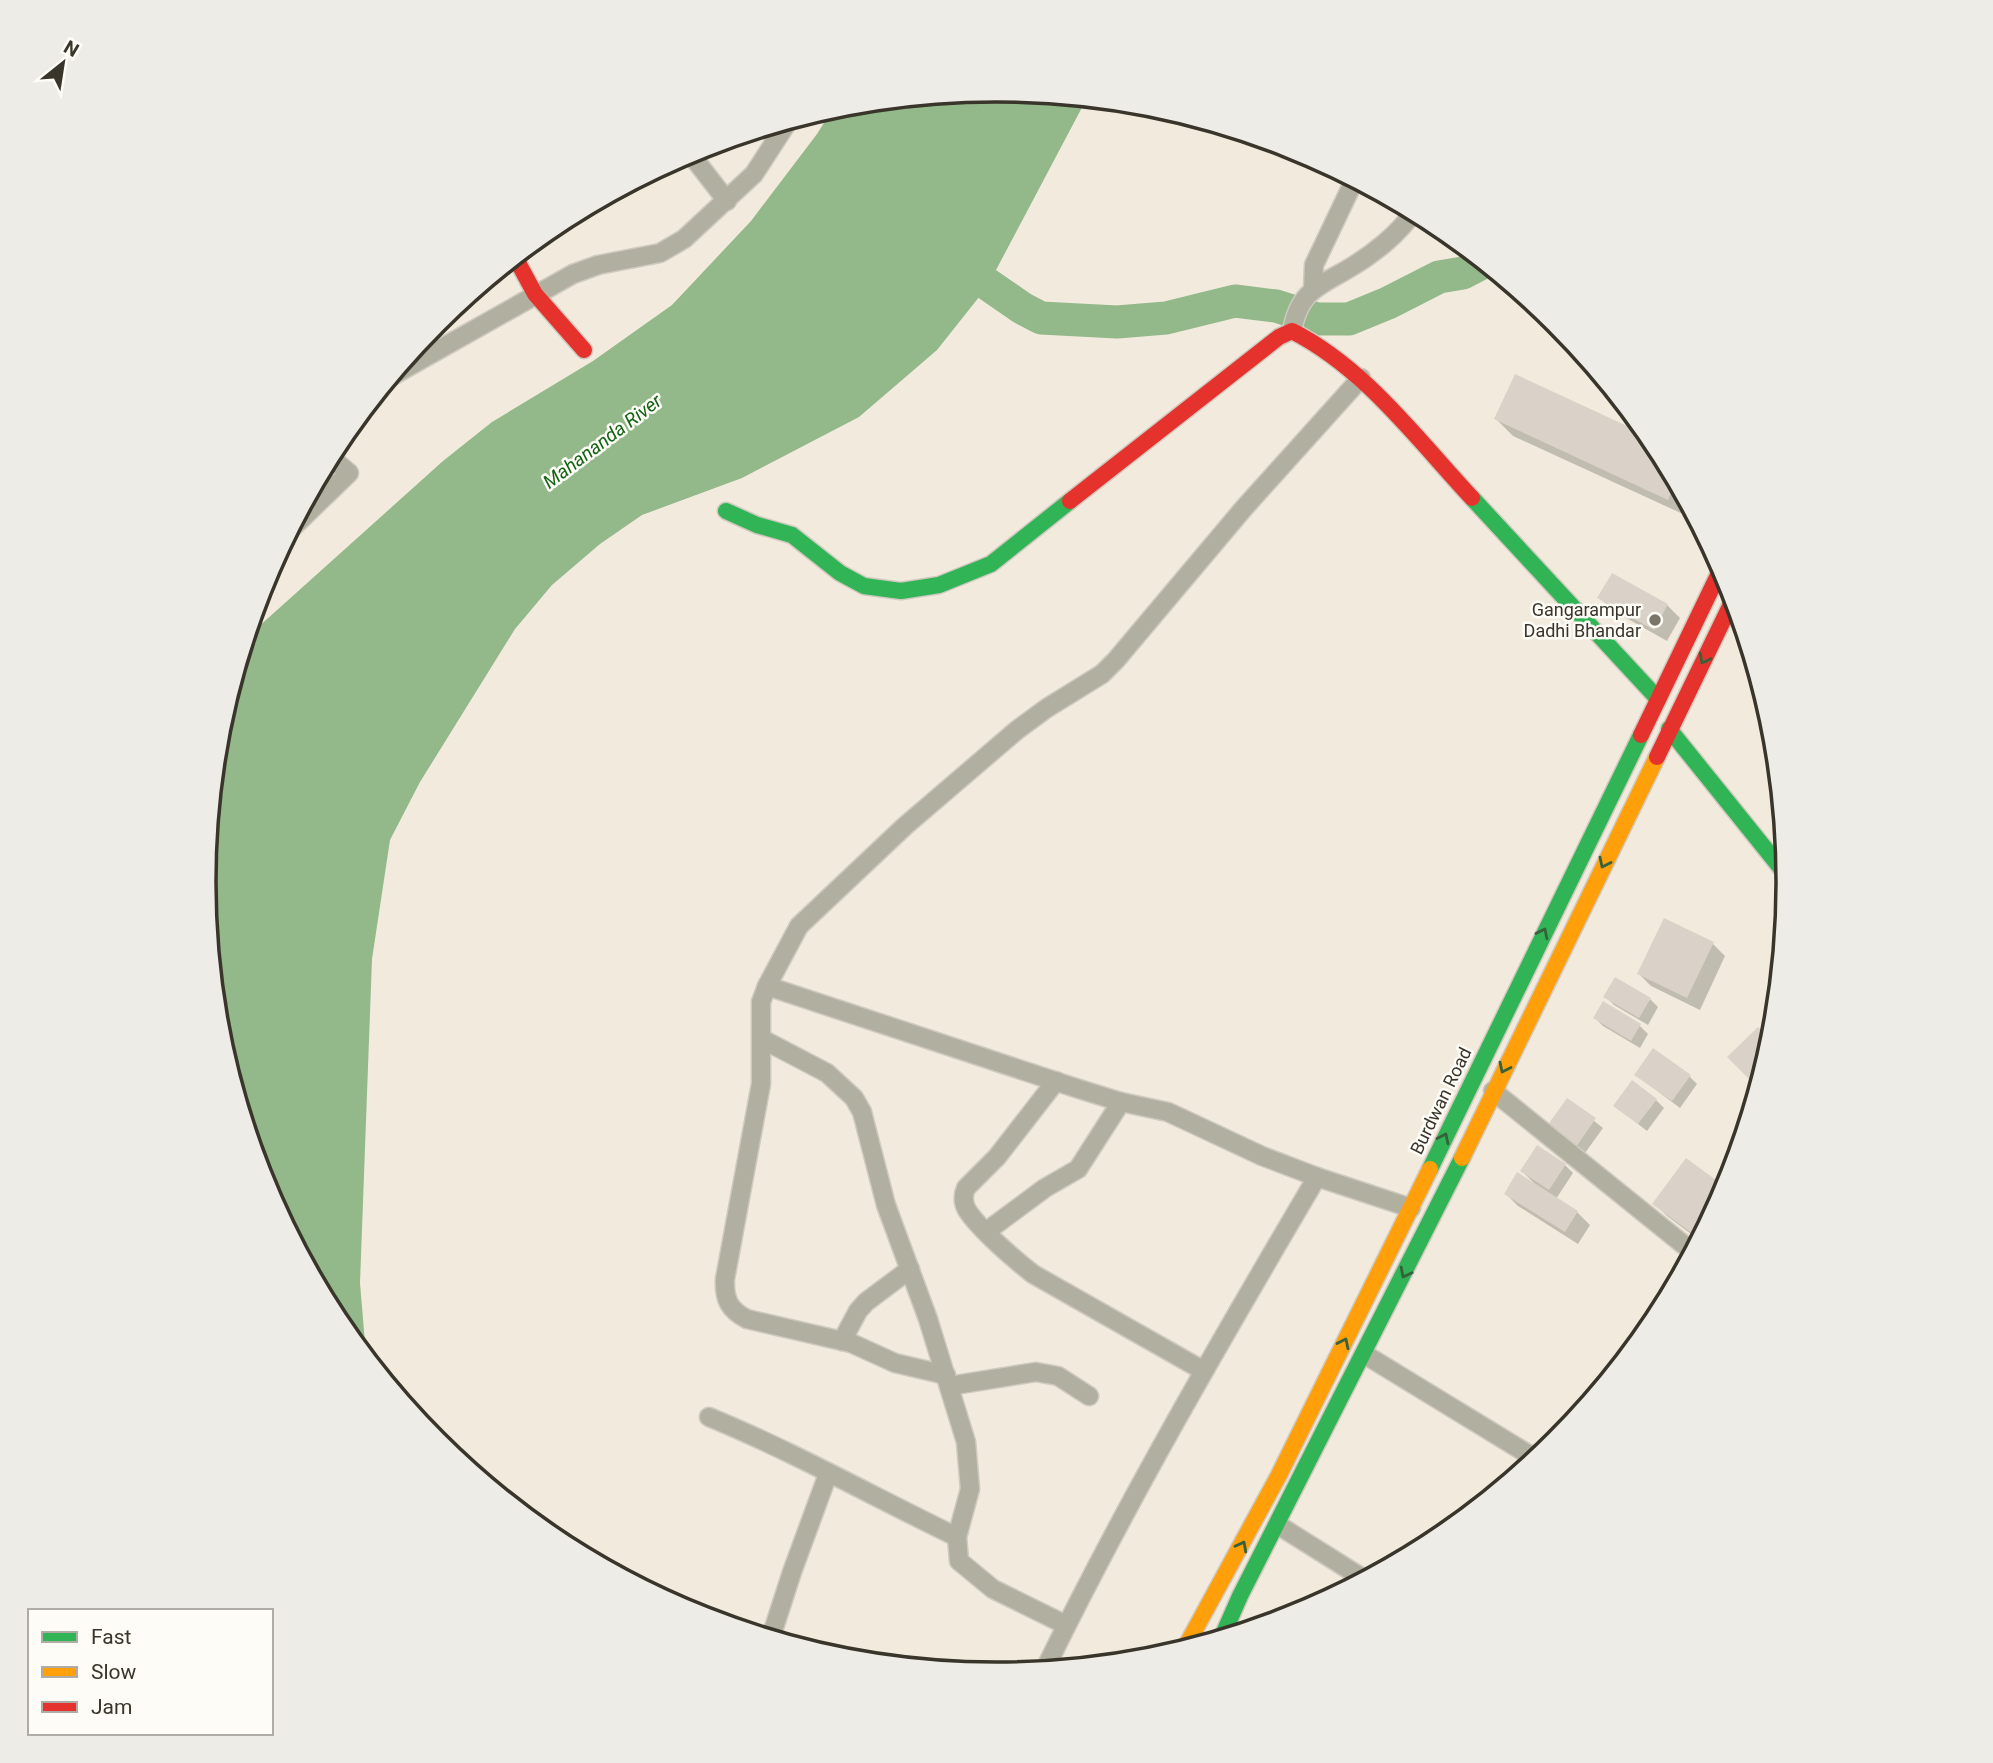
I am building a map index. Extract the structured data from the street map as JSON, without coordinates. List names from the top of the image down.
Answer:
{
  "streets": {
    "main road": ["Burdwan Road"]
  },
  "water": ["Mahananda River"],
  "places": ["Gangarampur Dadhi Bhandar"],
  "legend": ["Fast", "Slow", "Jam"],
  "north": "top right"
}
